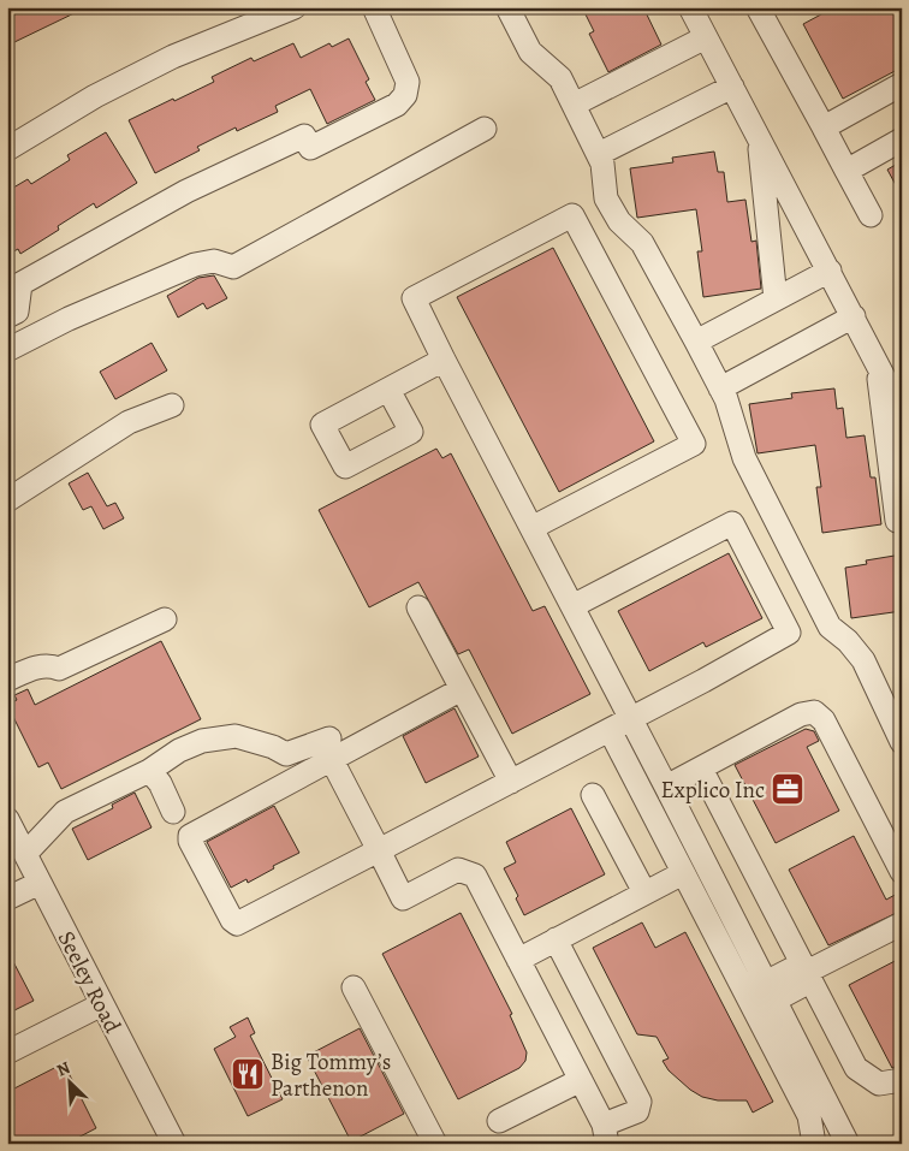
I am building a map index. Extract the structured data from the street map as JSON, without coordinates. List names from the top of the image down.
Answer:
{
  "streets": {
    "street": ["Seeley Road"]
  },
  "places": {
    "office": ["Explico Inc"],
    "restaurant": ["Big Tommy’s Parthenon"]
  },
  "north": "top left"
}
